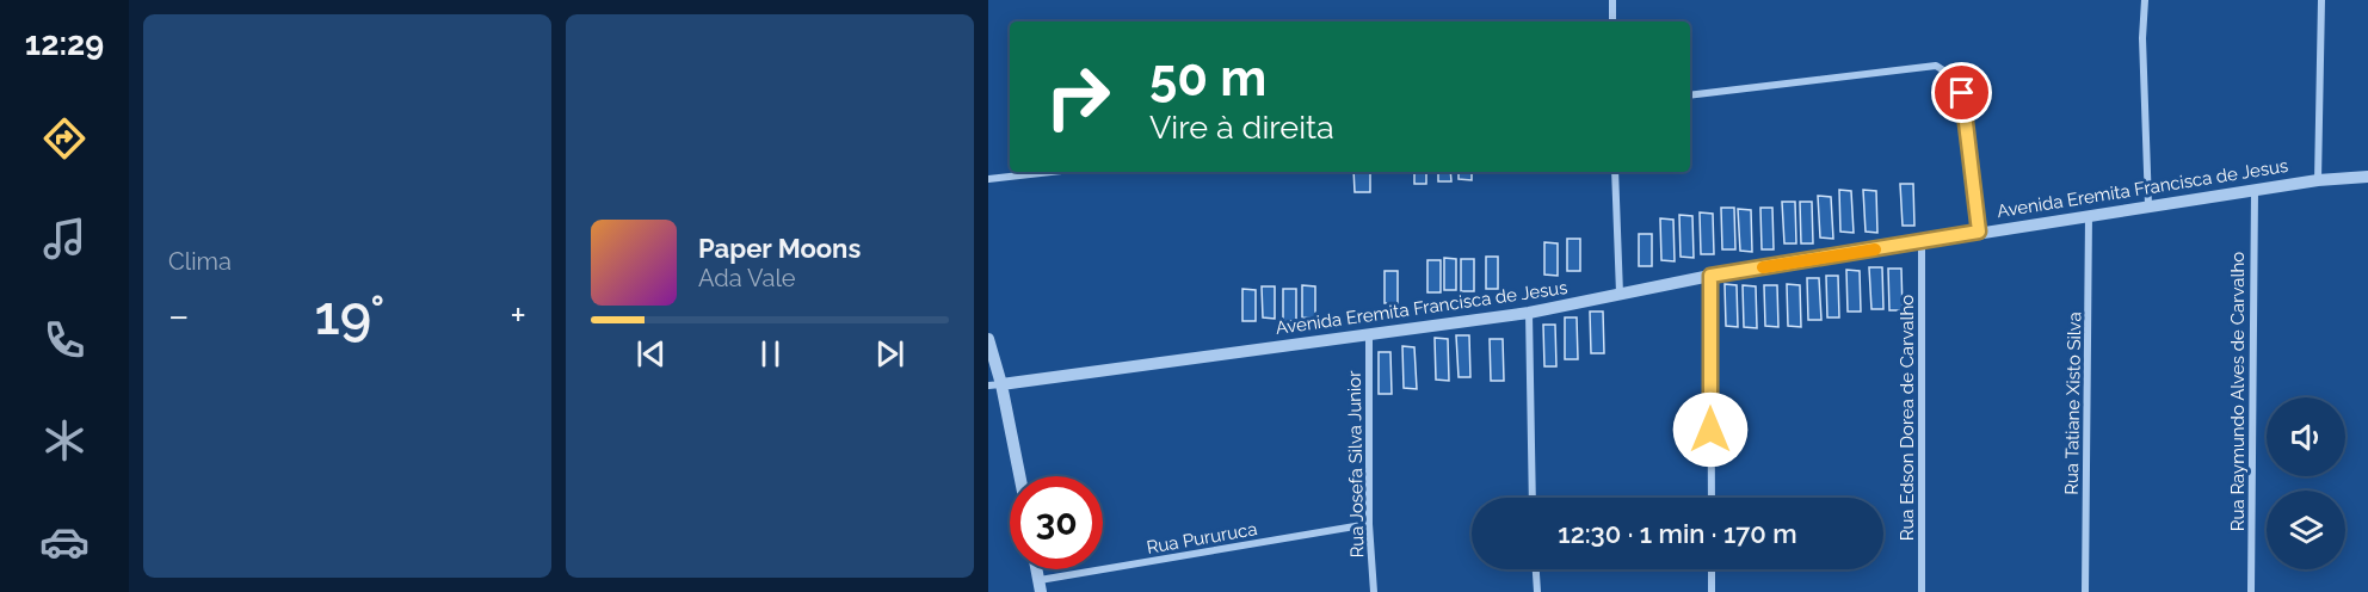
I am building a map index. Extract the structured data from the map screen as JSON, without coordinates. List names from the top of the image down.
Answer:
{
  "streets": {
    "street": [
      "Avenida Eremita Francisca de Jesus",
      "Rua Raymundo Alves de Carvalho",
      "Rua Tatiane Xisto Silva",
      "Rua Edson Dorea de Carvalho",
      "Rua Josefa Silva Junior",
      "Rua Pururuca"
    ]
  },
  "crossings": [
    ["Avenida Eremita Francisca de Jesus", "Rua Raymundo Alves de Carvalho"],
    ["Avenida Eremita Francisca de Jesus", "Rua Tatiane Xisto Silva"],
    ["Avenida Eremita Francisca de Jesus", "Rua Edson Dorea de Carvalho"],
    ["Avenida Eremita Francisca de Jesus", "Rua Josefa Silva Junior"],
    ["Rua Josefa Silva Junior", "Rua Pururuca"]
  ],
  "page": {
    "tabs": "12:29",
    "tile": "Clima",
    "turn": ["50 m", "Vire à direita"],
    "song": ["Paper Moons", "Ada Vale"],
    "heat": ["−", "19°", "+"],
    "limit": "30",
    "trip": "12:30 · 1 min · 170 m"
  }
}
